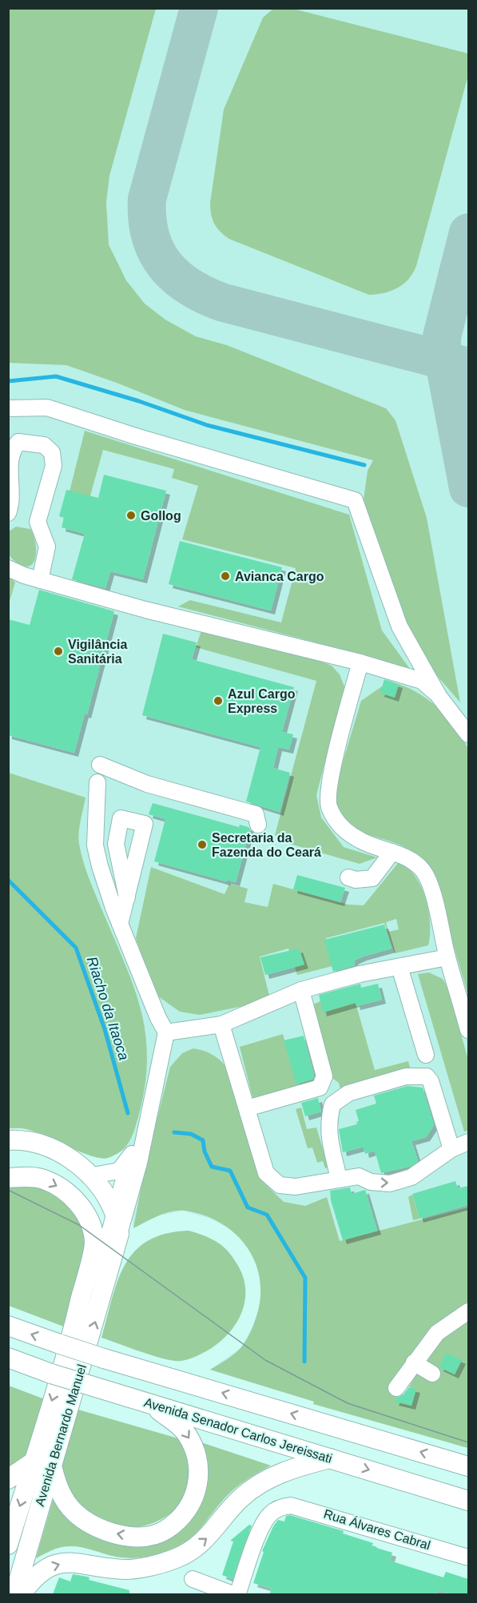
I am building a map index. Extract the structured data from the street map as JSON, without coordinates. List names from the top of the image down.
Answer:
{
  "streets": {
    "main road": ["Avenida Senador Carlos Jereissati", "Avenida Bernardo Manuel"],
    "street": ["Rua Álvares Cabral"]
  },
  "water": ["Riacho da Itaoca"],
  "places": [
    "Gollog",
    "Avianca Cargo",
    "Vigilância Sanitária",
    "Azul Cargo Express",
    "Secretaria da Fazenda do Ceará"
  ]
}
